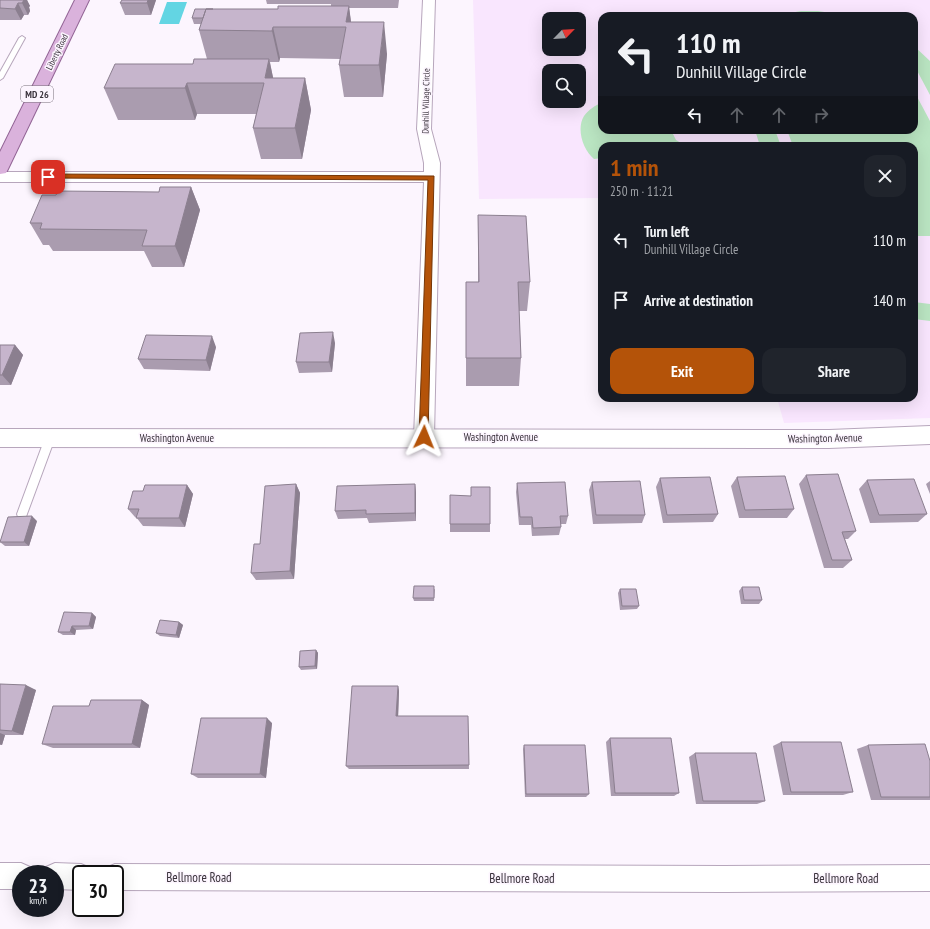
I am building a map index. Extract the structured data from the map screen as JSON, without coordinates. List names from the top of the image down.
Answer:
{
  "streets": {
    "main road": ["Liberty Road", "MD 26", "Washington Avenue"],
    "street": ["Dunhill Village Circle", "Bellmore Road"]
  },
  "crossings": [
    ["Dunhill Village Circle", "Washington Avenue"]
  ],
  "north": "top right",
  "page": {
    "turn": ["110 m", "Dunhill Village Circle"],
    "heading": ["1 min", "250 m · 11:21"],
    "list": [
      {
        "name": "Turn left",
        "note": "Dunhill Village Circle",
        "value": "110 m"
      },
      {
        "name": "Arrive at destination",
        "value": "140 m"
      }
    ],
    "buttons": ["Exit", "Share"],
    "speed": "23 km/h",
    "limit": "30"
  }
}
